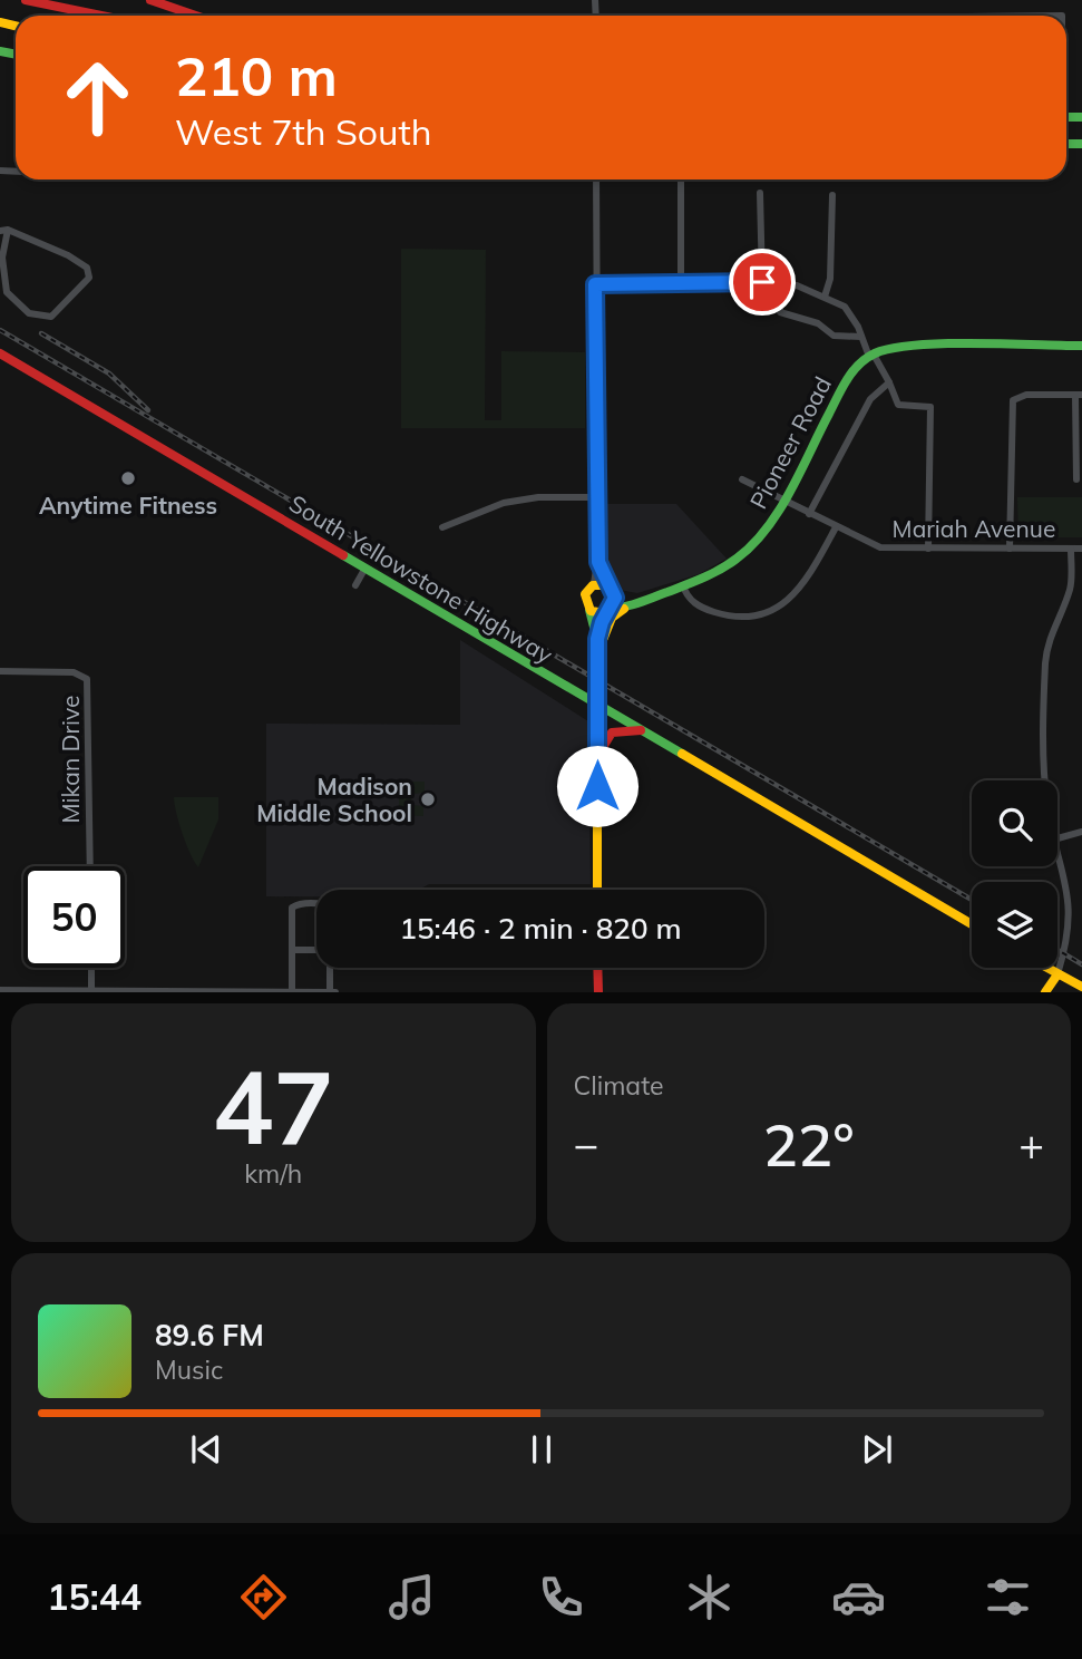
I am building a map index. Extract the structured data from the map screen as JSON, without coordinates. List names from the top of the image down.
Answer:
{
  "streets": {
    "main road": ["Pioneer Road", "South Yellowstone Highway"],
    "street": ["Mariah Avenue", "Mikan Drive"]
  },
  "crossings": [
    ["Pioneer Road", "Mariah Avenue"]
  ],
  "places": ["Anytime Fitness", "Madison Middle School"],
  "page": {
    "turn": ["210 m", "West 7th South"],
    "limit": "50",
    "trip": "15:46 · 2 min · 820 m",
    "tile": [
      ["47", "km/h"],
      "Climate"
    ],
    "heat": ["−", "22°", "+"],
    "song": ["89.6 FM", "Music"],
    "tabs": "15:44"
  }
}
